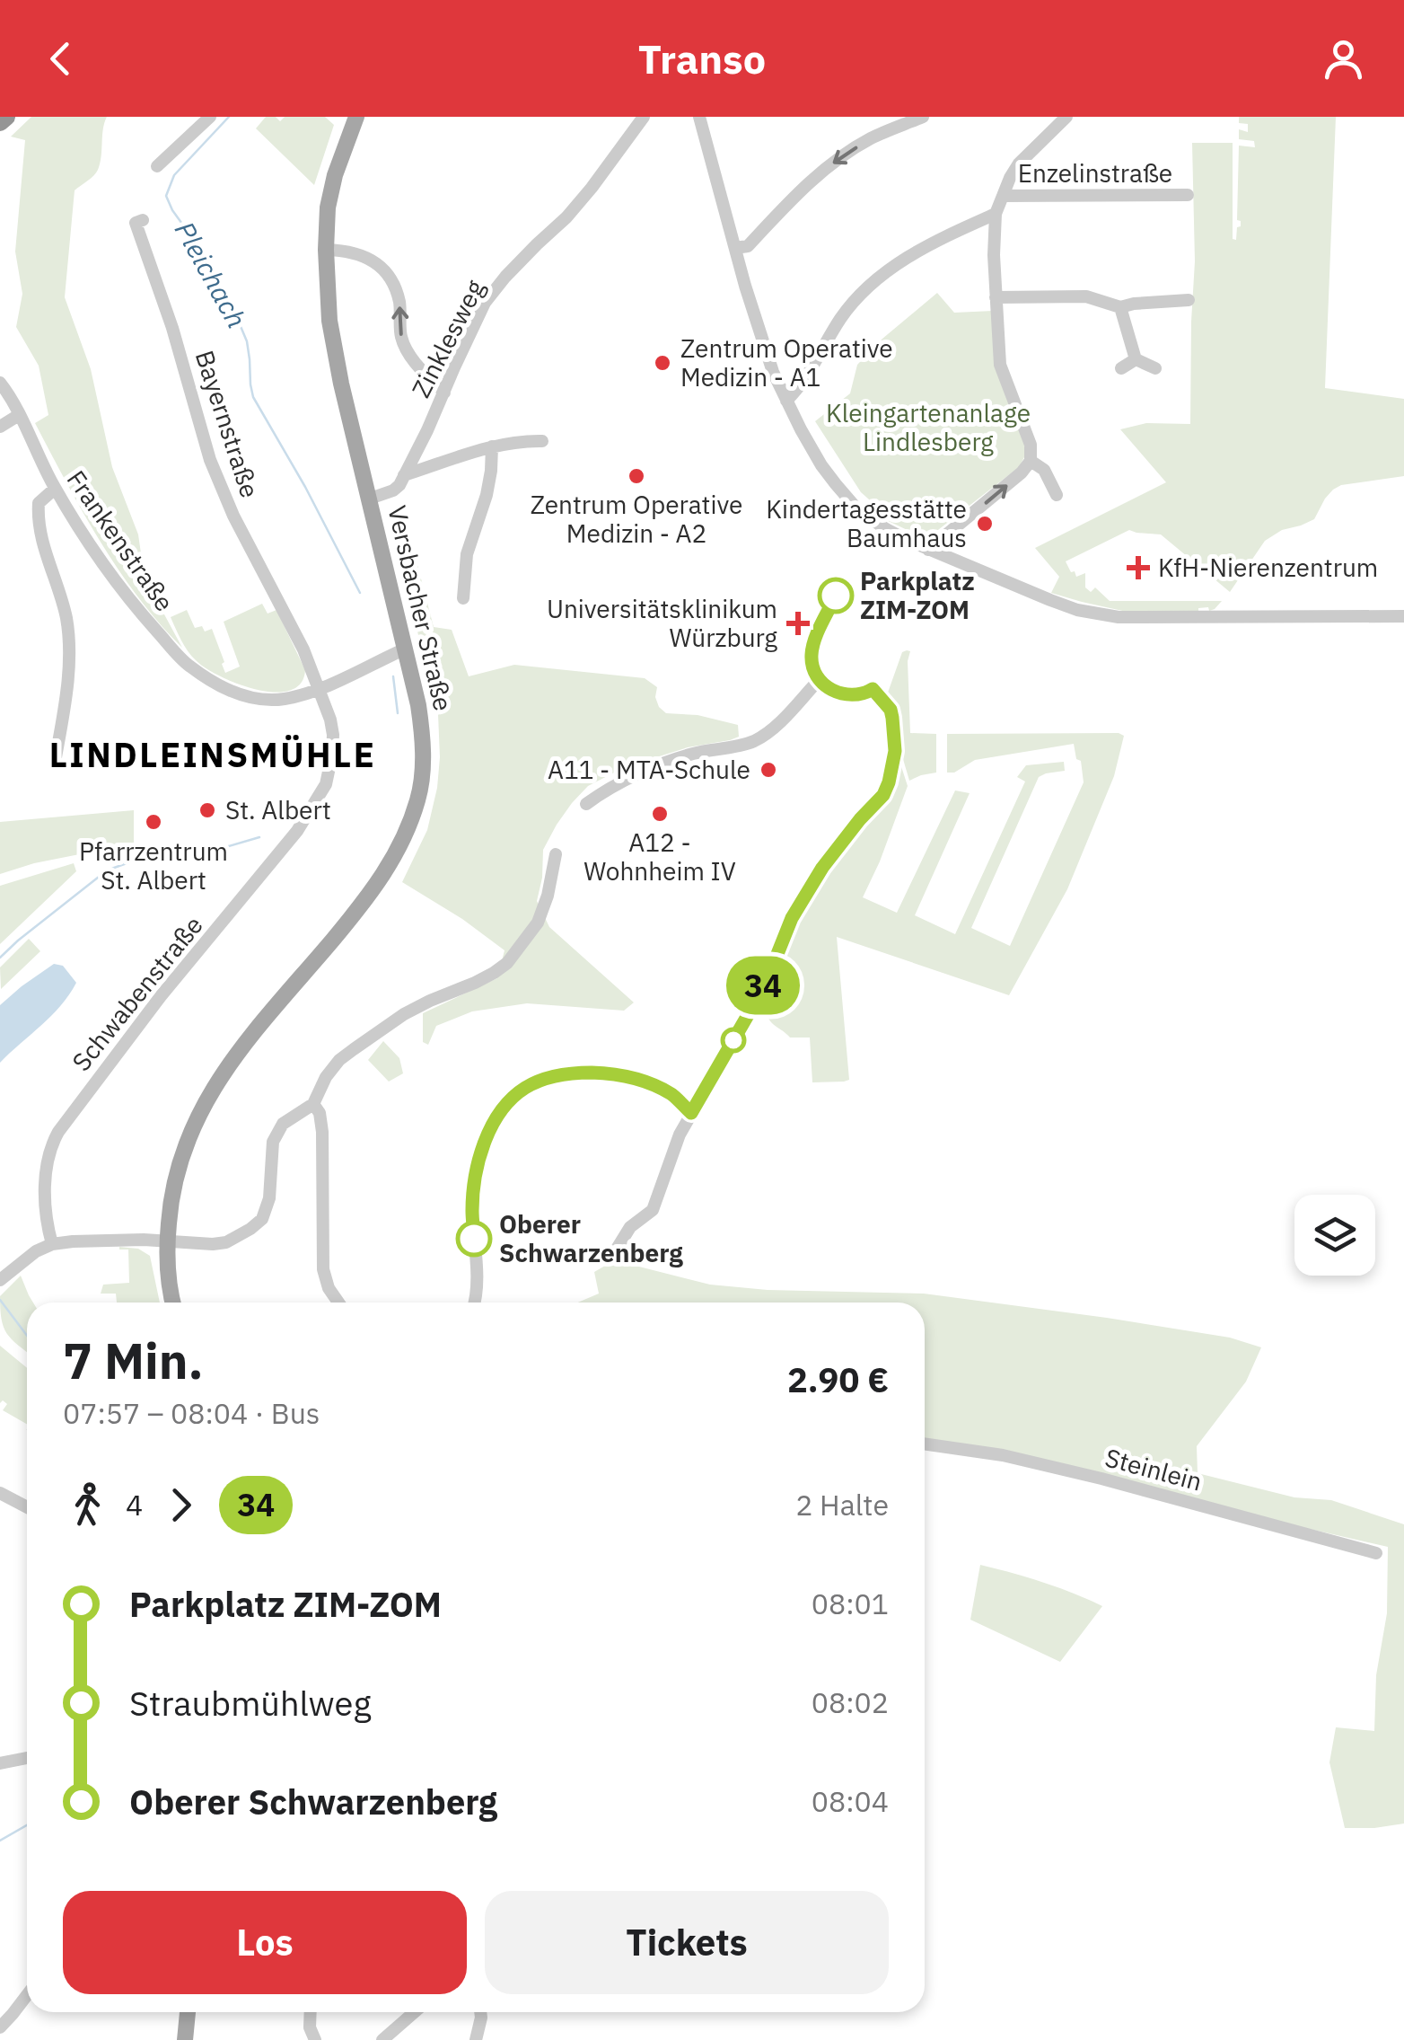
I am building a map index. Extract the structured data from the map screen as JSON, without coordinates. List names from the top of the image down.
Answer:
{
  "streets": {
    "main road": ["Versbacher Straße"],
    "street": [
      "Enzelinstraße",
      "Zinklesweg",
      "Bayernstraße",
      "Frankenstraße",
      "Schwabenstraße",
      "Steinlein"
    ]
  },
  "crossings": [
    ["Zinklesweg", "Versbacher Straße"],
    ["Bayernstraße", "Frankenstraße"],
    ["Bayernstraße", "Schwabenstraße"],
    ["Frankenstraße", "Versbacher Straße"],
    ["Frankenstraße", "Schwabenstraße"]
  ],
  "districts": ["LINDLEINSMÜHLE"],
  "water": ["Pleichach"],
  "parks": ["Kleingartenanlage Lindlesberg"],
  "places": {
    "other": [
      "Zentrum Operative Medizin - A1",
      "Zentrum Operative Medizin - A2",
      "Kindertagesstätte Baumhaus",
      "Parkplatz ZIM-ZOM",
      "A11 - MTA-Schule",
      "St. Albert",
      "A12 - Wohnheim IV",
      "Pfarrzentrum St. Albert",
      "Oberer Schwarzenberg"
    ],
    "health": ["KfH-Nierenzentrum", "Universitätsklinikum Würzburg"]
  },
  "lines": ["bus line 34"],
  "page": {
    "header": "Transo",
    "on_map": "34",
    "heading": ["7 Min.", "07:57 – 08:04 · Bus", "2.90 €"],
    "legs": ["4", "34", "2 Halte"],
    "list": [
      {
        "name": "Parkplatz ZIM-ZOM",
        "value": "08:01"
      },
      {
        "name": "Straubmühlweg",
        "value": "08:02"
      },
      {
        "name": "Oberer Schwarzenberg",
        "value": "08:04"
      }
    ],
    "buttons": ["Los", "Tickets"]
  }
}
